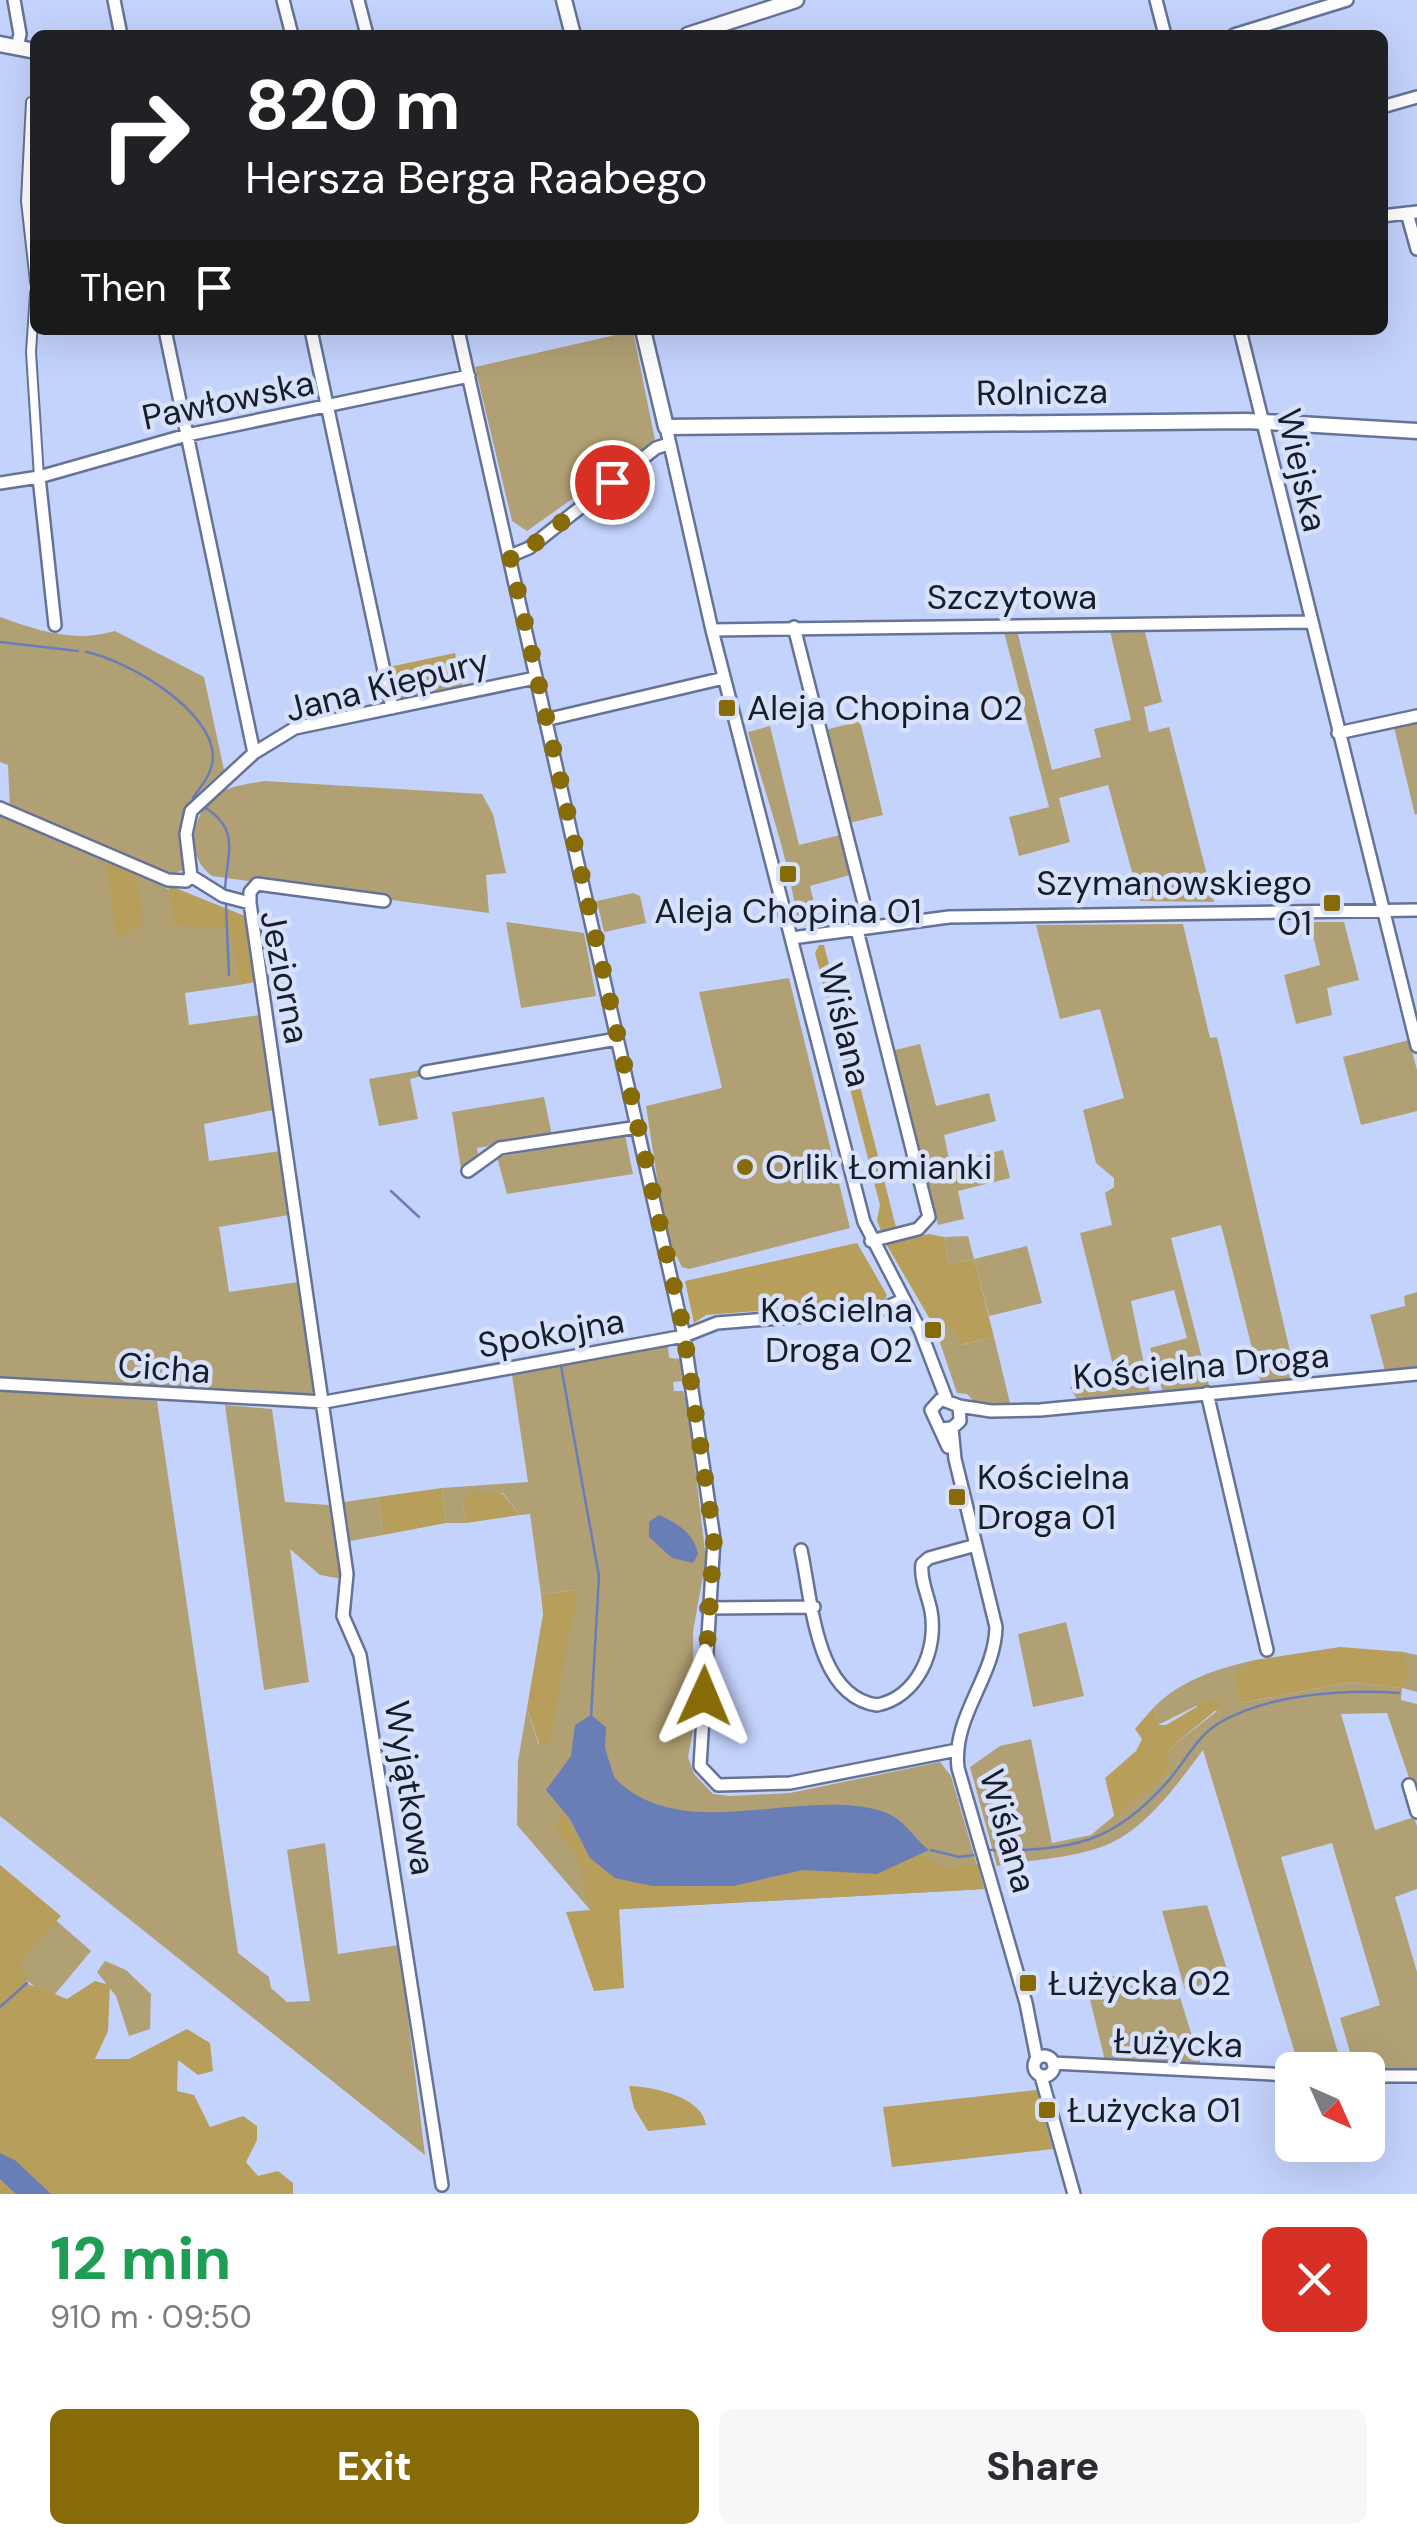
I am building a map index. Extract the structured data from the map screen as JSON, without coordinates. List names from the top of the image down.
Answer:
{
  "streets": {
    "street": [
      "Rolnicza",
      "Pawłowska",
      "Wiejska",
      "Szczytowa",
      "Jana Kiepury",
      "Jeziorna",
      "Wiślana",
      "Spokojna",
      "Kościelna Droga",
      "Cicha",
      "Wyjątkowa",
      "Łużycka"
    ]
  },
  "crossings": [
    ["Rolnicza", "Wiejska"],
    ["Rolnicza", "Wiślana"],
    ["Wiejska", "Szczytowa"],
    ["Szczytowa", "Wiślana"],
    ["Jeziorna", "Spokojna"],
    ["Jeziorna", "Cicha"],
    ["Jeziorna", "Wyjątkowa"],
    ["Wiślana", "Spokojna"],
    ["Wiślana", "Kościelna Droga"],
    ["Wiślana", "Łużycka"],
    ["Spokojna", "Cicha"],
    ["Spokojna", "Wyjątkowa"],
    ["Cicha", "Wyjątkowa"]
  ],
  "places": {
    "transit": [
      "Aleja Chopina 02",
      "Aleja Chopina 01",
      "Szymanowskiego 01",
      "Kościelna Droga 02",
      "Kościelna Droga 01",
      "Łużycka 02",
      "Łużycka 01"
    ],
    "other": ["Orlik Łomianki"]
  },
  "north": "bottom right",
  "page": {
    "turn": ["820 m", "Hersza Berga Raabego"],
    "then": "Then",
    "heading": ["12 min", "910 m · 09:50"],
    "buttons": ["Exit", "Share"]
  }
}
